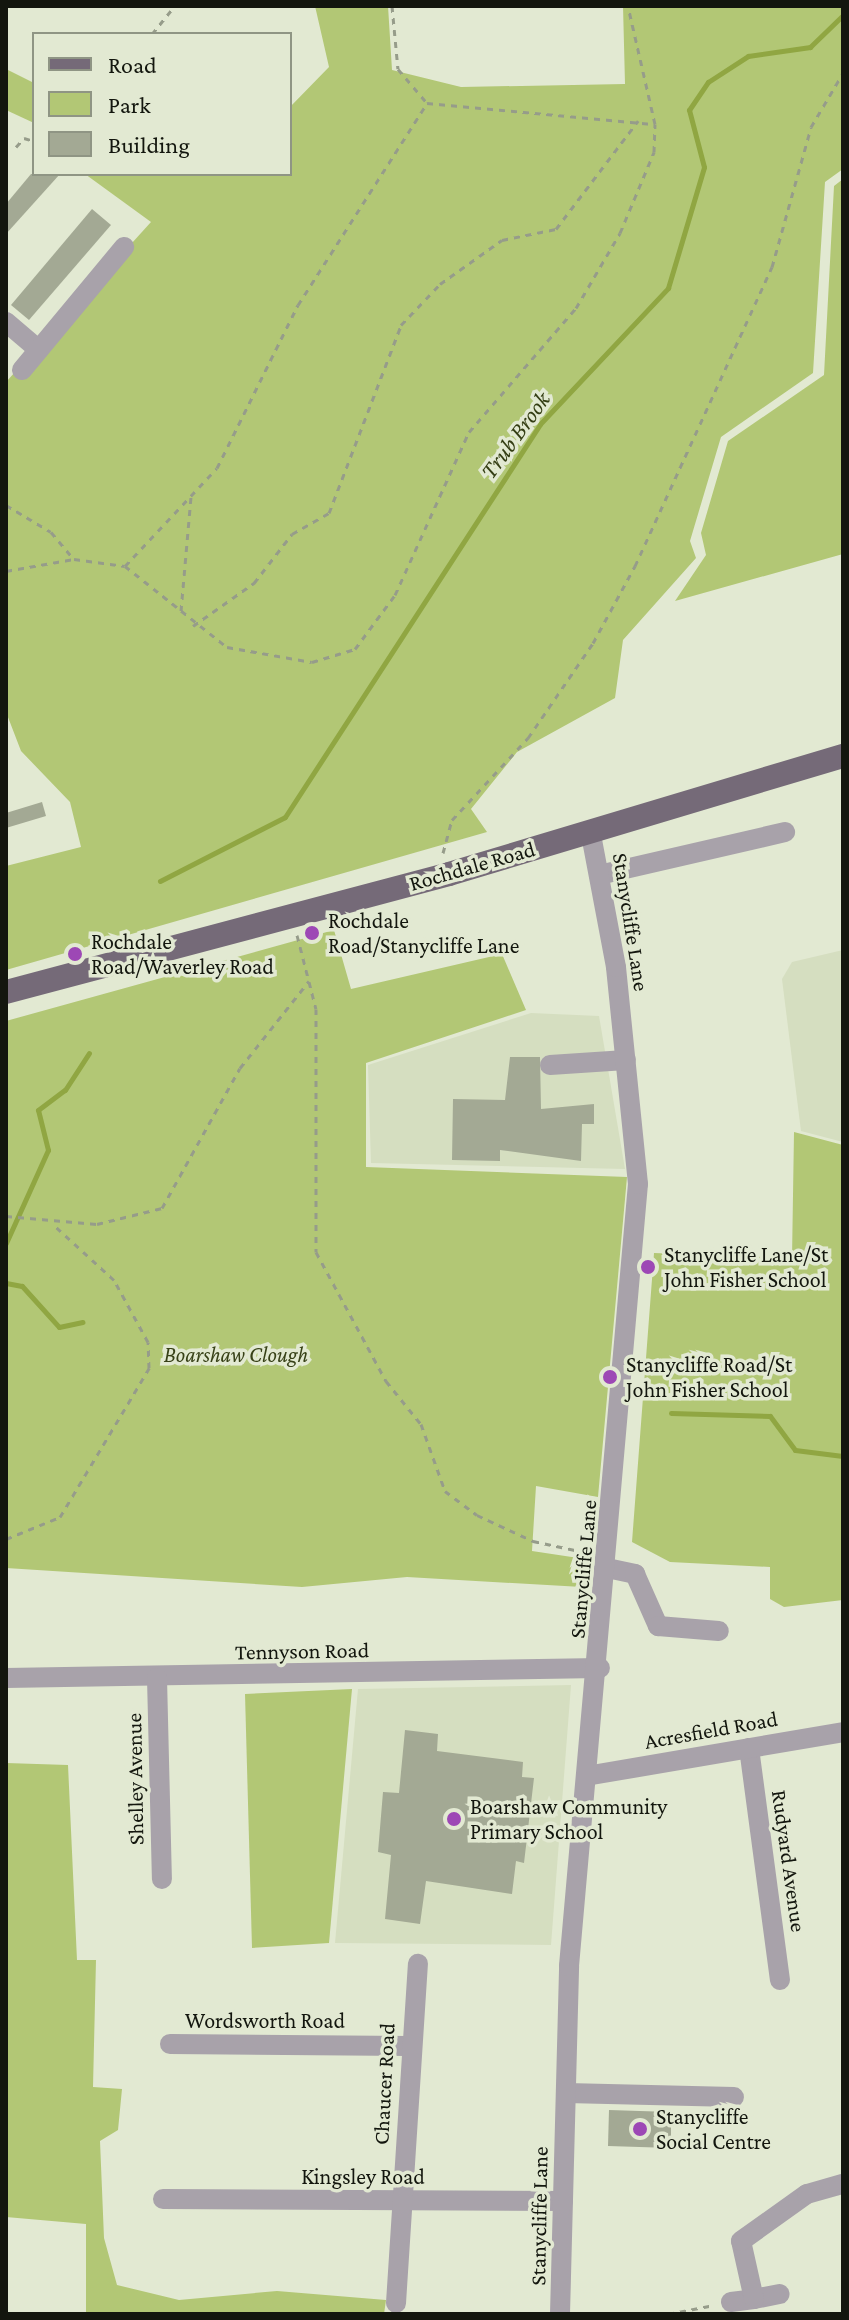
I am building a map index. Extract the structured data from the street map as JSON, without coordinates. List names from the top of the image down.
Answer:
{
  "streets": {
    "main road": ["Rochdale Road"],
    "street": [
      "Stanycliffe Lane",
      "Tennyson Road",
      "Acresfield Road",
      "Shelley Avenue",
      "Rudyard Avenue",
      "Wordsworth Road",
      "Chaucer Road",
      "Kingsley Road"
    ]
  },
  "crossings": [
    ["Rochdale Road", "Stanycliffe Lane"],
    ["Stanycliffe Lane", "Tennyson Road"],
    ["Stanycliffe Lane", "Acresfield Road"],
    ["Stanycliffe Lane", "Kingsley Road"],
    ["Tennyson Road", "Shelley Avenue"],
    ["Acresfield Road", "Rudyard Avenue"],
    ["Wordsworth Road", "Chaucer Road"],
    ["Chaucer Road", "Kingsley Road"]
  ],
  "water": ["Trub Brook"],
  "parks": ["Boarshaw Clough"],
  "places": [
    "Rochdale Road/Stanycliffe Lane",
    "Rochdale Road/Waverley Road",
    "Stanycliffe Lane/St John Fisher School",
    "Stanycliffe Road/St John Fisher School",
    "Boarshaw Community Primary School",
    "Stanycliffe Social Centre"
  ],
  "legend": ["Road", "Park", "Building"]
}
